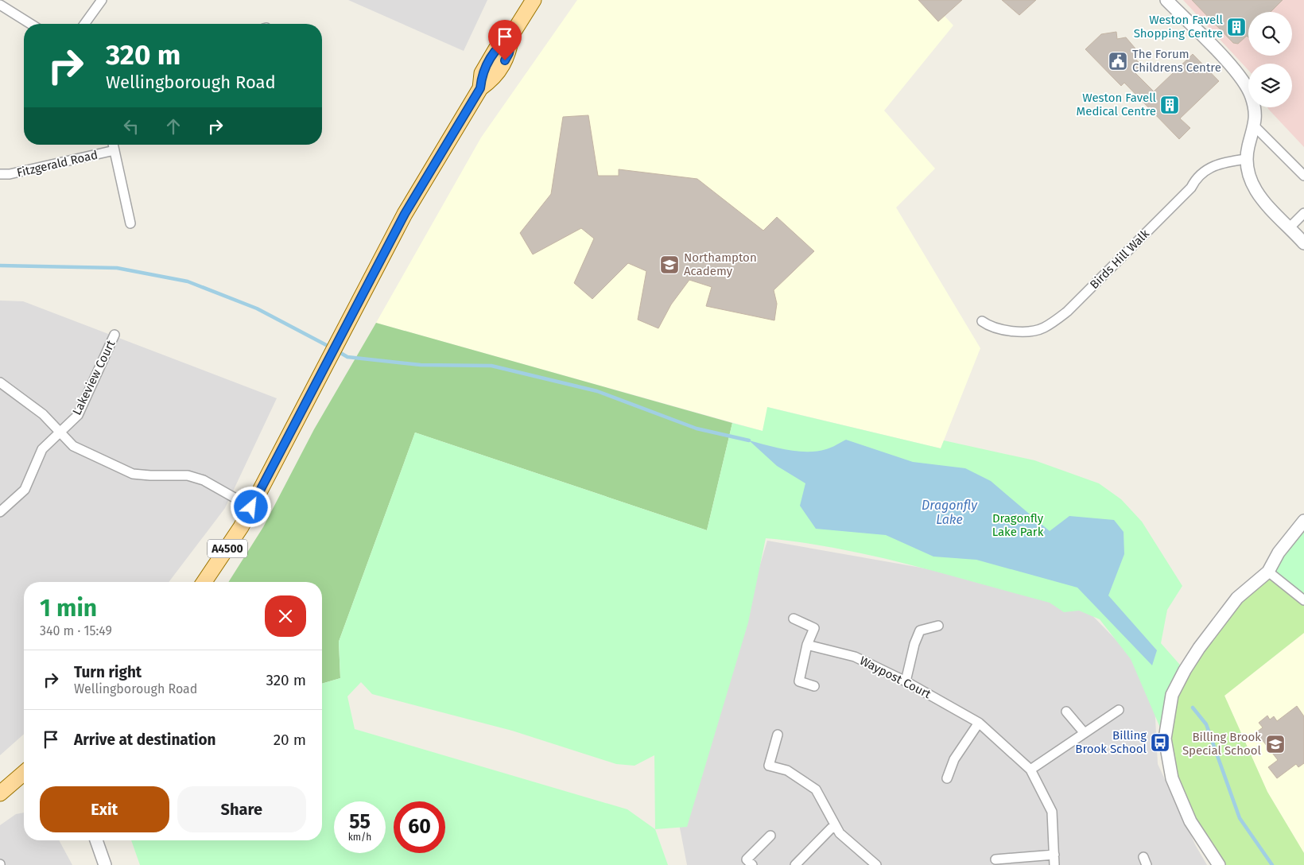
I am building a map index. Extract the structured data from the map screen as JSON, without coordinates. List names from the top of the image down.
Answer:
{
  "streets": {
    "main road": ["A4500"],
    "street": [
      "Fitzgerald Road",
      "Birds Hill Walk",
      "Lakeview Court",
      "Waypost Court"
    ]
  },
  "water": ["Dragonfly Lake"],
  "parks": ["Dragonfly Lake Park"],
  "places": {
    "building": ["Weston Favell Shopping Centre", "Weston Favell Medical Centre"],
    "public building": ["The Forum Childrens Centre"],
    "school or university": ["Northampton Academy", "Billing Brook Special School"],
    "bus stop": ["Billing Brook School"]
  },
  "page": {
    "turn": ["320 m", "Wellingborough Road"],
    "heading": ["1 min", "340 m · 15:49"],
    "list": [
      {
        "name": "Turn right",
        "note": "Wellingborough Road",
        "value": "320 m"
      },
      {
        "name": "Arrive at destination",
        "value": "20 m"
      }
    ],
    "buttons": ["Exit", "Share"],
    "speed": "55 km/h",
    "limit": "60"
  }
}
